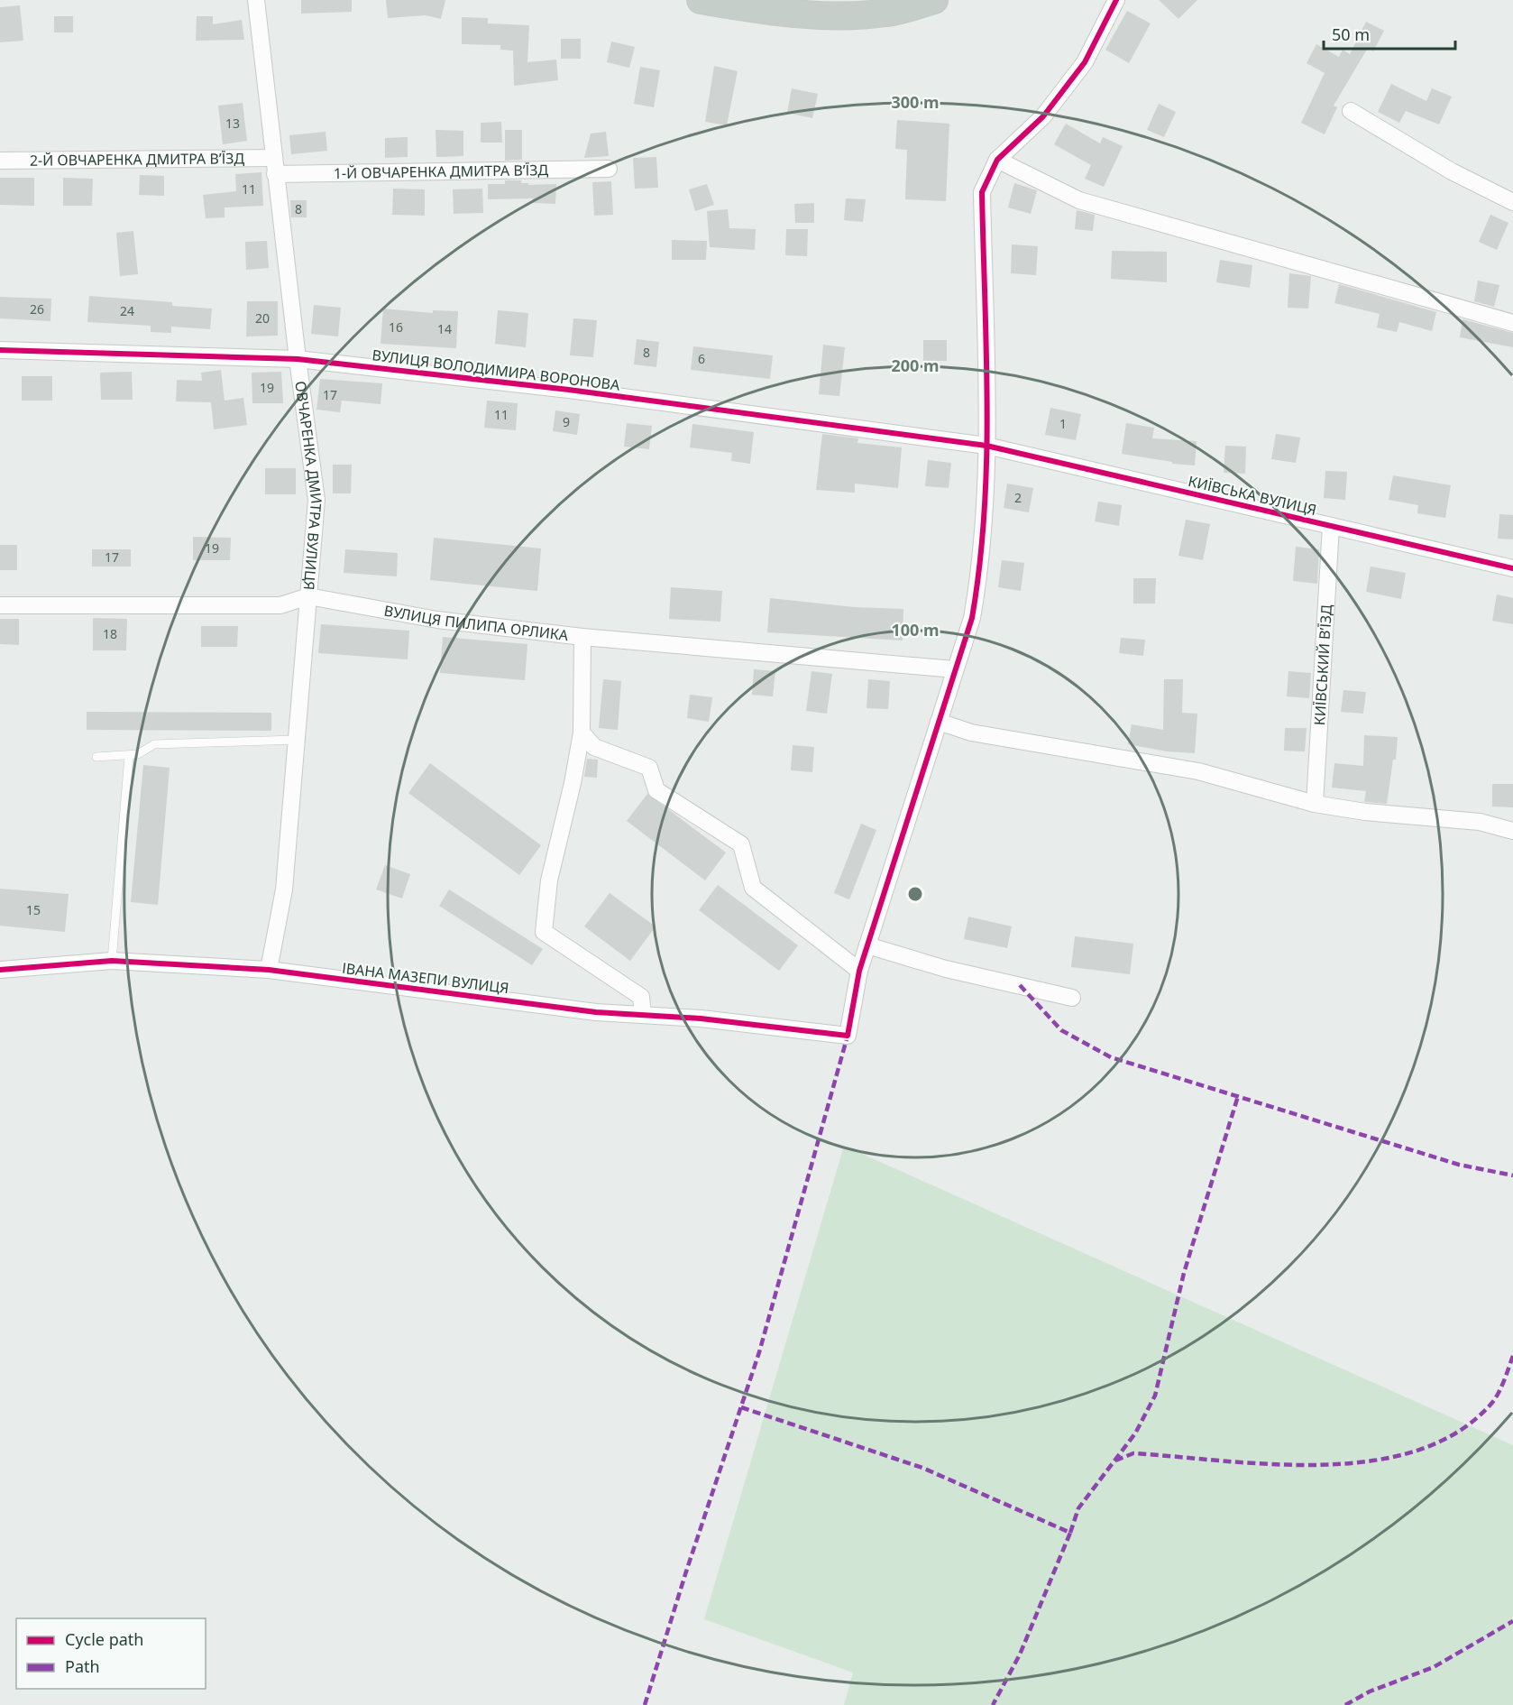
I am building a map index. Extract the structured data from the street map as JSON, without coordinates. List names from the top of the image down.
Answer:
{
  "streets": {
    "street": [
      "2-Й ОВЧАРЕНКА ДМИТРА В’ЇЗД",
      "1-Й ОВЧАРЕНКА ДМИТРА В’ЇЗД",
      "ВУЛИЦЯ ВОЛОДИМИРА ВОРОНОВА",
      "ОВЧАРЕНКА ДМИТРА ВУЛИЦЯ",
      "КИЇВСЬКА ВУЛИЦЯ",
      "ВУЛИЦЯ ПИЛИПА ОРЛИКА",
      "КИЇВСЬКИЙ В’ЇЗД",
      "ІВАНА МАЗЕПИ ВУЛИЦЯ"
    ]
  },
  "crossings": [
    ["2-Й ОВЧАРЕНКА ДМИТРА В’ЇЗД", "1-Й ОВЧАРЕНКА ДМИТРА В’ЇЗД"],
    ["2-Й ОВЧАРЕНКА ДМИТРА В’ЇЗД", "ОВЧАРЕНКА ДМИТРА ВУЛИЦЯ"],
    ["1-Й ОВЧАРЕНКА ДМИТРА В’ЇЗД", "ОВЧАРЕНКА ДМИТРА ВУЛИЦЯ"],
    ["ВУЛИЦЯ ВОЛОДИМИРА ВОРОНОВА", "ОВЧАРЕНКА ДМИТРА ВУЛИЦЯ"],
    ["ВУЛИЦЯ ВОЛОДИМИРА ВОРОНОВА", "КИЇВСЬКА ВУЛИЦЯ"],
    ["ОВЧАРЕНКА ДМИТРА ВУЛИЦЯ", "ВУЛИЦЯ ПИЛИПА ОРЛИКА"],
    ["ОВЧАРЕНКА ДМИТРА ВУЛИЦЯ", "ІВАНА МАЗЕПИ ВУЛИЦЯ"],
    ["КИЇВСЬКА ВУЛИЦЯ", "КИЇВСЬКИЙ В’ЇЗД"]
  ],
  "house_numbers": [
    "13",
    "11",
    "8",
    "26",
    "24",
    "20",
    "16",
    "14",
    "8",
    "6",
    "19",
    "17",
    "11",
    "9",
    "1",
    "2",
    "19",
    "17",
    "18",
    "15"
  ],
  "legend": ["Cycle path", "Path"],
  "scale_bar": "50 m",
  "rings": ["300 m", "200 m", "100 m"]
}
